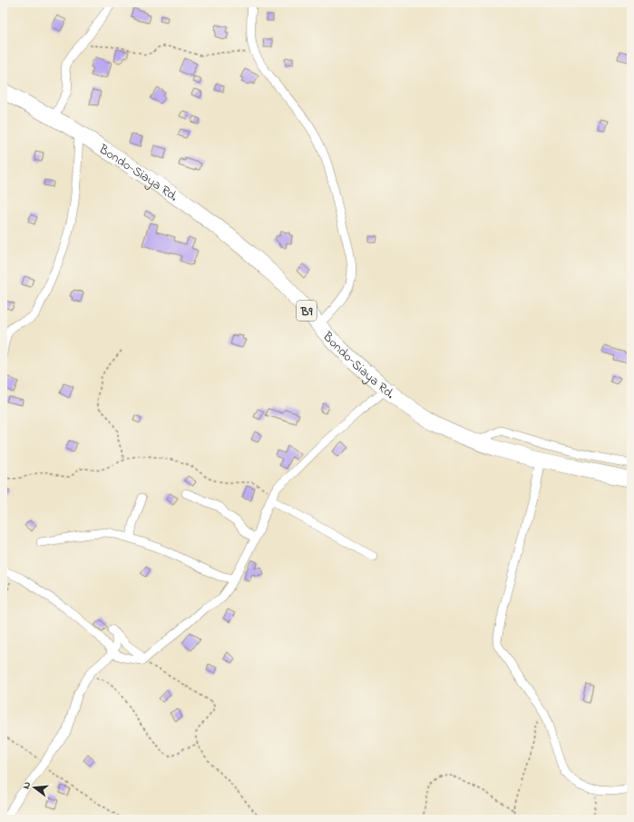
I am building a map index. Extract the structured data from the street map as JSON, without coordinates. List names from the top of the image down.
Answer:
{
  "streets": {
    "highway": ["Bondo-Siaya Rd.", "B9"]
  },
  "north": "left"
}
